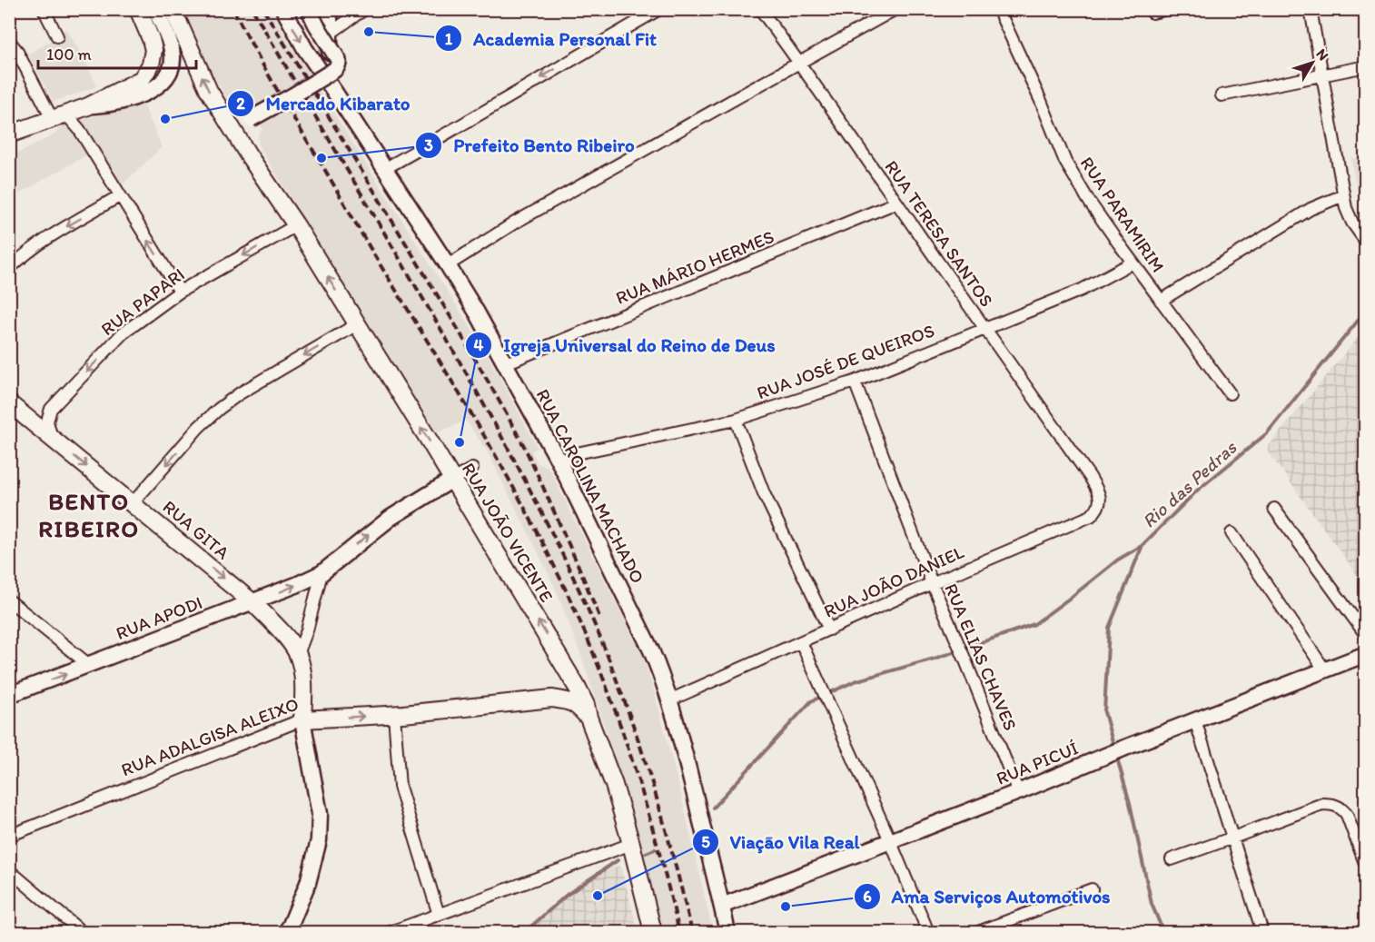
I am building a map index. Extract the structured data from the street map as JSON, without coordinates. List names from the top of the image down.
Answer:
{
  "streets": {
    "main road": [
      "RUA CAROLINA MACHADO",
      "RUA GITA",
      "RUA JOÃO VICENTE",
      "RUA APODI",
      "RUA ADALGISA ALEIXO",
      "RUA PICUÍ"
    ],
    "street": [
      "RUA PARAMIRIM",
      "RUA TERESA SANTOS",
      "RUA MÁRIO HERMES",
      "RUA PAPARI",
      "RUA JOSÉ DE QUEIROS",
      "RUA JOÃO DANIEL",
      "RUA ELIAS CHAVES"
    ]
  },
  "crossings": [
    ["RUA PARAMIRIM", "RUA JOSÉ DE QUEIROS"],
    ["RUA TERESA SANTOS", "RUA MÁRIO HERMES"],
    ["RUA TERESA SANTOS", "RUA JOSÉ DE QUEIROS"],
    ["RUA TERESA SANTOS", "RUA JOÃO DANIEL"],
    ["RUA MÁRIO HERMES", "RUA CAROLINA MACHADO"],
    ["RUA PAPARI", "RUA GITA"],
    ["RUA PAPARI", "RUA JOÃO VICENTE"],
    ["RUA JOSÉ DE QUEIROS", "RUA CAROLINA MACHADO"],
    ["RUA JOSÉ DE QUEIROS", "RUA ELIAS CHAVES"],
    ["RUA CAROLINA MACHADO", "RUA JOÃO DANIEL"],
    ["RUA CAROLINA MACHADO", "RUA PICUÍ"],
    ["RUA GITA", "RUA APODI"],
    ["RUA GITA", "RUA ADALGISA ALEIXO"],
    ["RUA JOÃO VICENTE", "RUA APODI"],
    ["RUA JOÃO VICENTE", "RUA ADALGISA ALEIXO"],
    ["RUA JOÃO DANIEL", "RUA ELIAS CHAVES"],
    ["RUA ELIAS CHAVES", "RUA PICUÍ"]
  ],
  "one_way": [
    "RUA PAPARI",
    "RUA GITA",
    "RUA JOÃO VICENTE",
    "RUA APODI"
  ],
  "districts": ["BENTO RIBEIRO"],
  "water": ["Rio das Pedras"],
  "places": [
    "Academia Personal Fit",
    "Mercado Kibarato",
    "Prefeito Bento Ribeiro",
    "Igreja Universal do Reino de Deus",
    "Viação Vila Real",
    "Ama Serviços Automotivos"
  ],
  "scale_bar": "100 m",
  "north": "top right"
}
